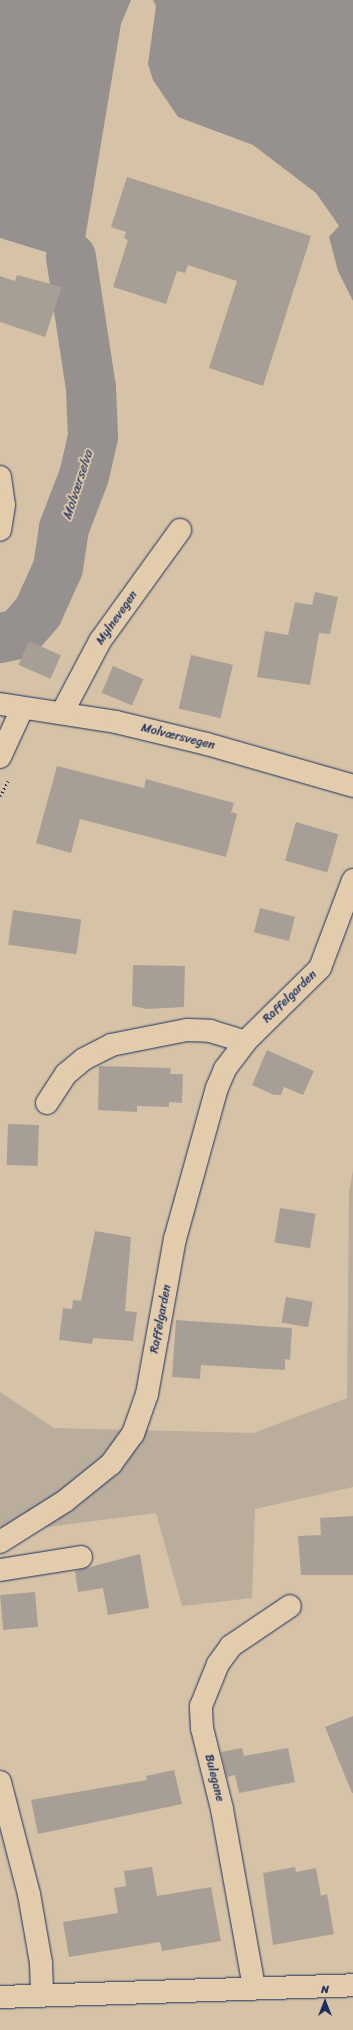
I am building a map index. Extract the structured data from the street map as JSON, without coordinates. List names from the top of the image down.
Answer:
{
  "streets": {
    "street": [
      "Mylnevegen",
      "Molværsvegen",
      "Raffelgarden",
      "Bulegane"
    ]
  },
  "crossings": [
    ["Mylnevegen", "Molværsvegen"]
  ],
  "water": ["Molværselva"],
  "north": "top"
}
